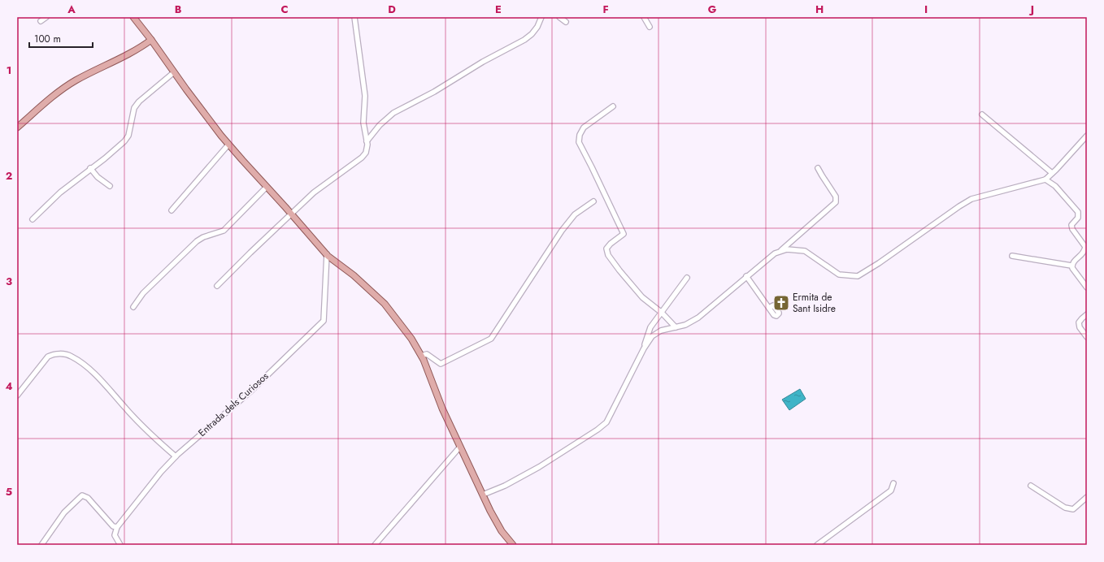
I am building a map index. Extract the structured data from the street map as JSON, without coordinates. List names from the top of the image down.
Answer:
{
  "streets": {
    "street": ["Entrada dels Curiosos"]
  },
  "places": {
    "church": ["Ermita de Sant Isidre"]
  },
  "scale_bar": "100 m",
  "grid": {
    "columns": [
      "A",
      "B",
      "C",
      "D",
      "E",
      "F",
      "G",
      "H",
      "I",
      "J"
    ],
    "rows": [
      "1",
      "2",
      "3",
      "4",
      "5"
    ]
  }
}
